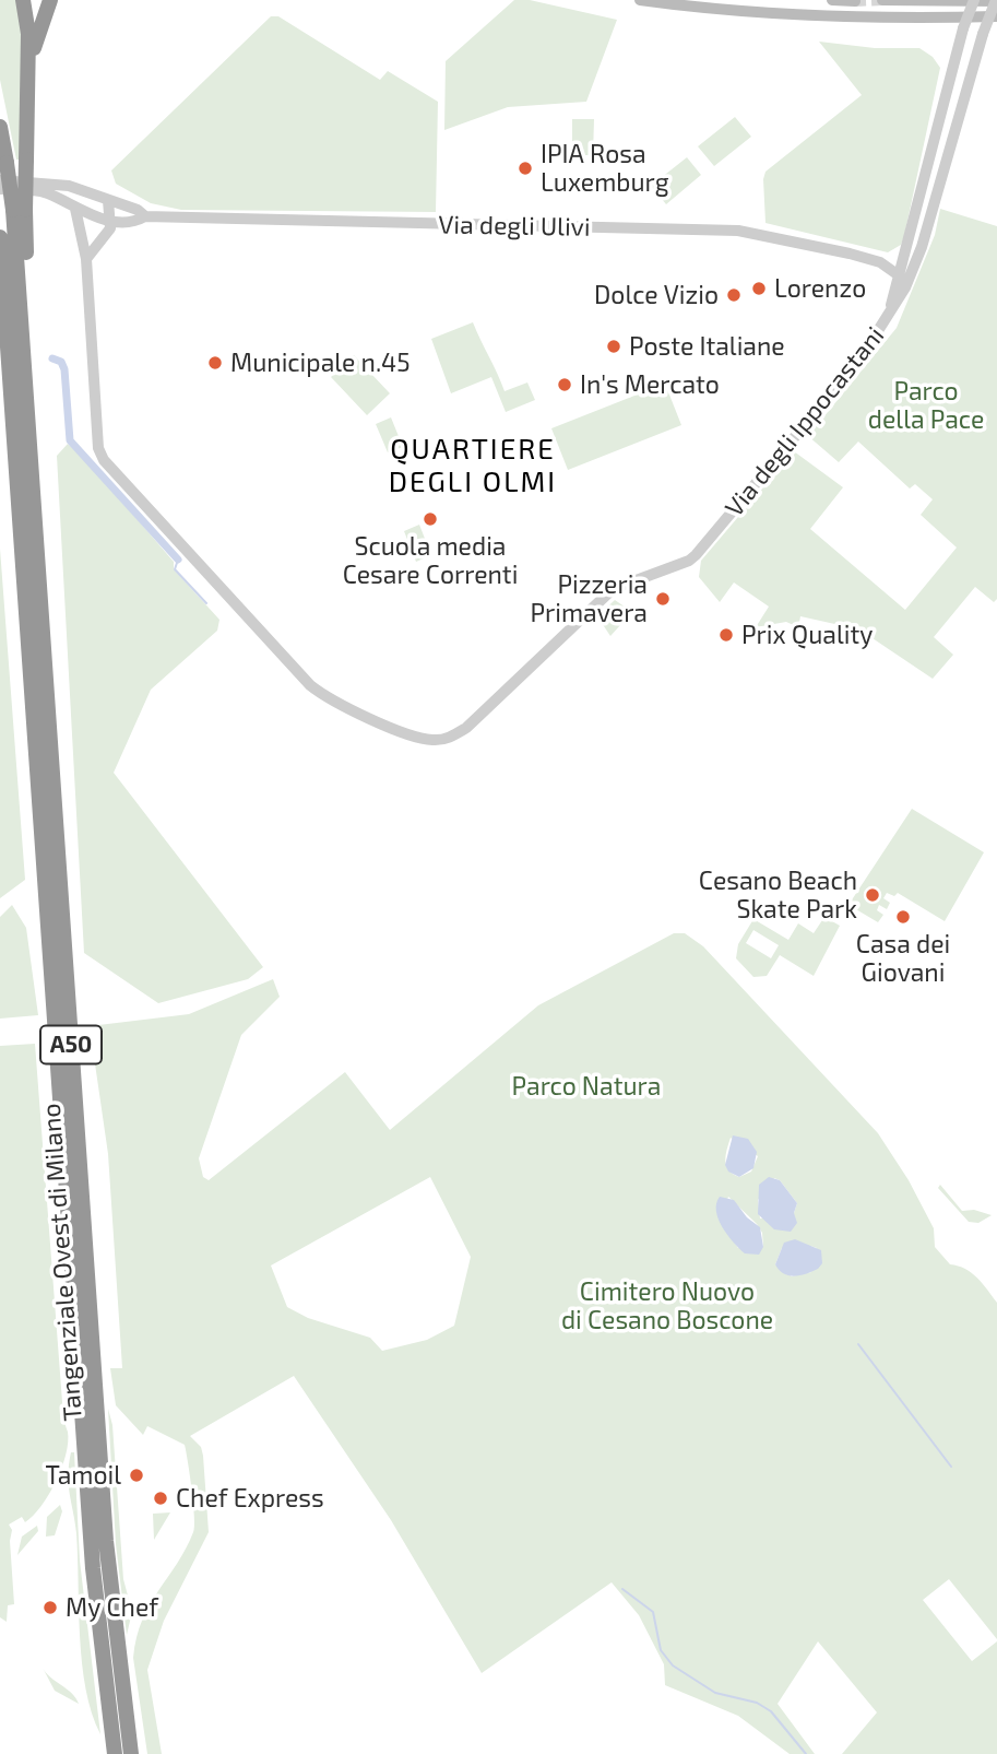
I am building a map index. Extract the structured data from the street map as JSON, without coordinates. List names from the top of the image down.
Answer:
{
  "streets": {
    "highway": ["A50", "Tangenziale Ovest di Milano"],
    "street": ["Via degli Ulivi", "Via degli Ippocastani"]
  },
  "districts": ["QUARTIERE DEGLI OLMI"],
  "parks": ["Parco della Pace", "Parco Natura", "Cimitero Nuovo di Cesano Boscone"],
  "places": [
    "IPIA Rosa Luxemburg",
    "Lorenzo",
    "Dolce Vizio",
    "Poste Italiane",
    "Municipale n.45",
    "In's Mercato",
    "Scuola media Cesare Correnti",
    "Pizzeria Primavera",
    "Prix Quality",
    "Cesano Beach Skate Park",
    "Casa dei Giovani",
    "Tamoil",
    "Chef Express",
    "My Chef"
  ]
}
